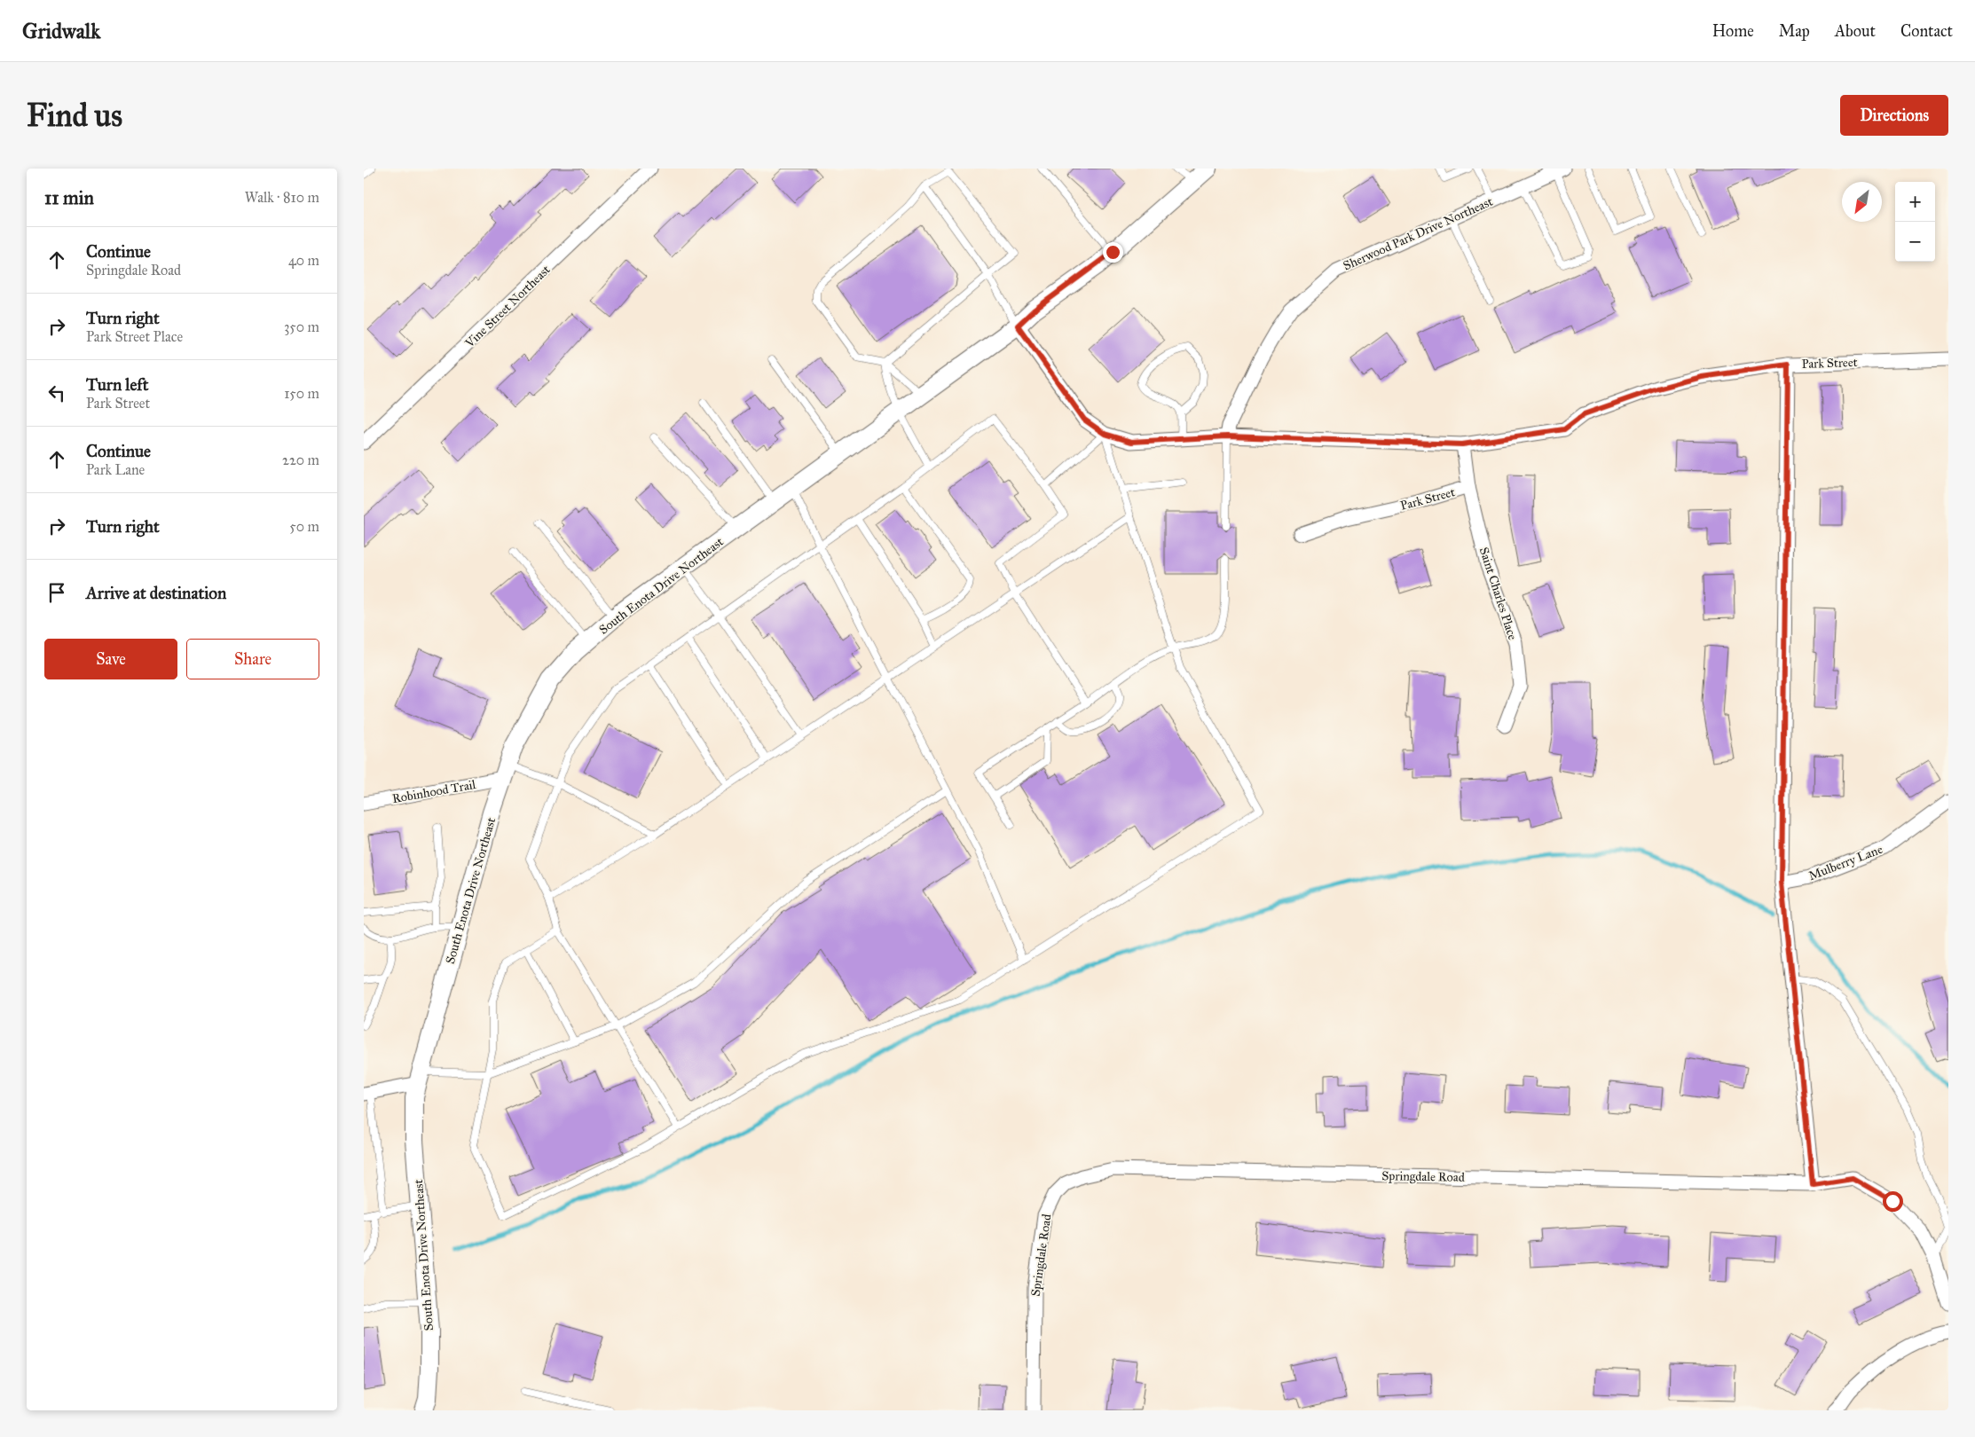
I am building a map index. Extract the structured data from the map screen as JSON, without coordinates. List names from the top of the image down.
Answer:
{
  "streets": {
    "main road": ["South Enota Drive Northeast"],
    "street": [
      "Sherwood Park Drive Northeast",
      "Vine Street Northeast",
      "Park Street",
      "Saint Charles Place",
      "Robinhood Trail",
      "Mulberry Lane",
      "Springdale Road"
    ]
  },
  "crossings": [
    ["Park Street", "Saint Charles Place"],
    ["South Enota Drive Northeast", "Robinhood Trail"]
  ],
  "north": "bottom left",
  "page": {
    "header": "Gridwalk",
    "nav": [
      "Home",
      "Map",
      "About",
      "Contact"
    ],
    "buttons": [
      "Directions",
      ["Save", "Share"]
    ],
    "title": "Find us",
    "heading": ["11 min", "Walk · 810 m"],
    "map_buttons": ["+", "−"],
    "list": [
      ["Continue", "Springdale Road", "40 m"],
      ["Turn right", "Park Street Place", "350 m"],
      ["Turn left", "Park Street", "150 m"],
      ["Continue", "Park Lane", "220 m"],
      ["Turn right", "50 m"],
      "Arrive at destination"
    ]
  }
}
